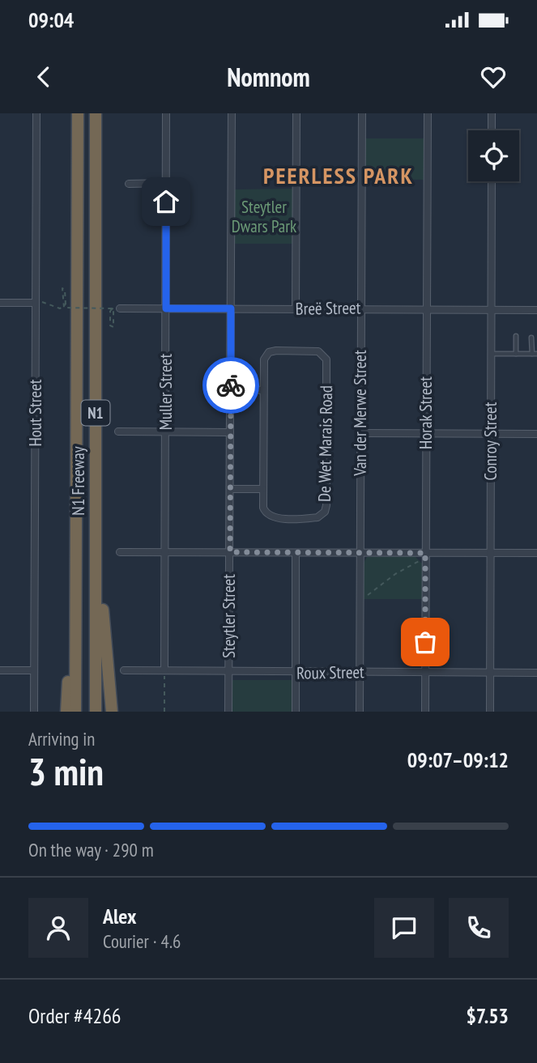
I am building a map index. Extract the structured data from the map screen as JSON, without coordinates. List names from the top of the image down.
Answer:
{
  "streets": {
    "highway": ["N1", "N1 Freeway"],
    "street": [
      "Breë Street",
      "Muller Street",
      "Hout Street",
      "Van der Merwe Street",
      "Horak Street",
      "Conroy Street",
      "De Wet Marais Road",
      "Steytler Street",
      "Roux Street"
    ]
  },
  "crossings": [
    ["Breë Street", "Muller Street"],
    ["Breë Street", "Van der Merwe Street"],
    ["Breë Street", "Horak Street"],
    ["Breë Street", "Conroy Street"],
    ["Breë Street", "Steytler Street"],
    ["Muller Street", "Roux Street"],
    ["Van der Merwe Street", "Roux Street"],
    ["Horak Street", "Roux Street"],
    ["Conroy Street", "Roux Street"],
    ["Steytler Street", "Roux Street"]
  ],
  "districts": ["PEERLESS PARK"],
  "parks": ["Steytler Dwars Park"],
  "page": {
    "status": "09:04",
    "header": "Nomnom",
    "heading": ["3 min", "Arriving in", "09:07–09:12"],
    "panel": [
      "Alex",
      "Courier · 4.6",
      "Order #4266",
      "$7.53"
    ],
    "bar": "On the way · 290 m"
  }
}
